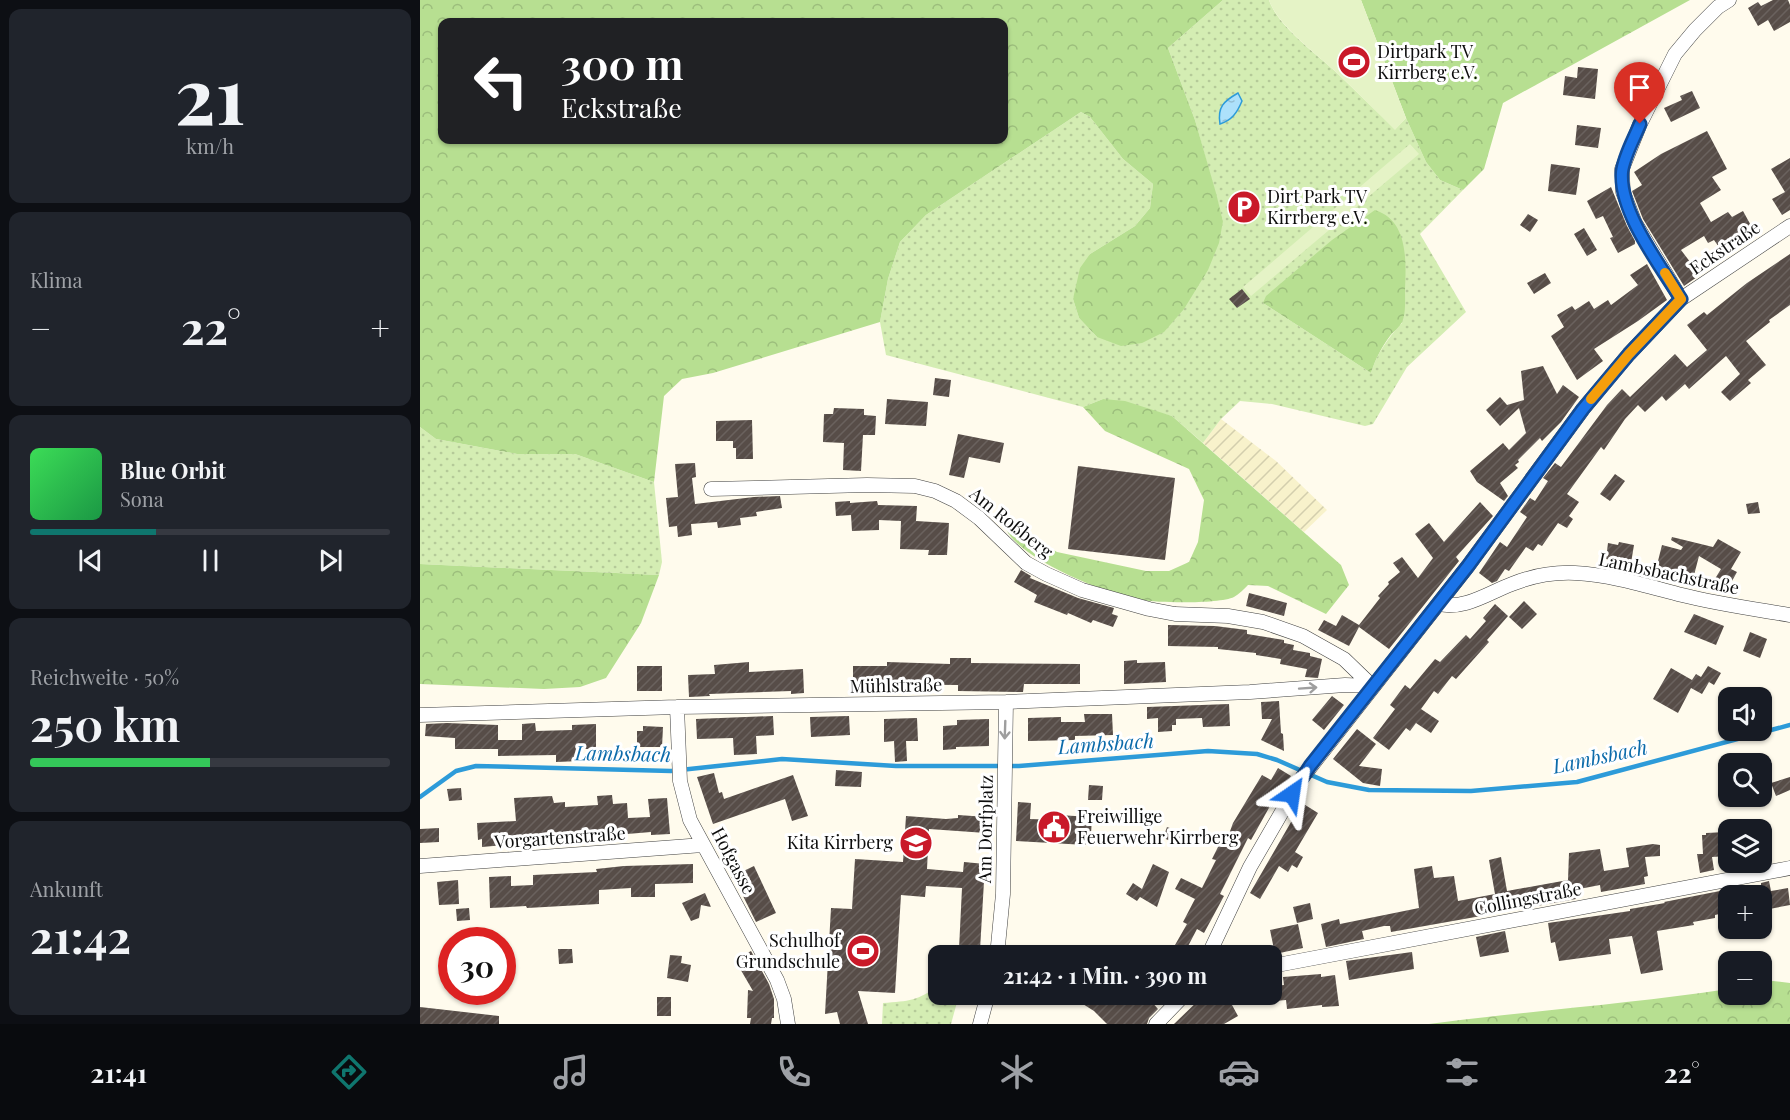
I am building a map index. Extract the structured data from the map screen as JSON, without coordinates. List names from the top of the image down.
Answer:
{
  "streets": {
    "street": [
      "Eckstraße",
      "Am Roßberg",
      "Lambsbachstraße",
      "Mühlstraße",
      "Am Dorfplatz",
      "Vorgartenstraße",
      "Hofgasse",
      "Collingstraße"
    ]
  },
  "crossings": [
    ["Eckstraße", "Am Roßberg"],
    ["Eckstraße", "Lambsbachstraße"],
    ["Eckstraße", "Mühlstraße"],
    ["Am Roßberg", "Mühlstraße"],
    ["Mühlstraße", "Am Dorfplatz"],
    ["Mühlstraße", "Hofgasse"],
    ["Vorgartenstraße", "Hofgasse"]
  ],
  "one_way": ["Mühlstraße", "Am Dorfplatz"],
  "water": ["Lambsbach"],
  "places": {
    "sports": ["Dirtpark TV Kirrberg e.V.", "Schulhof Grundschule"],
    "parking": ["Dirt Park TV Kirrberg e.V."],
    "public building": ["Freiwillige Feuerwehr Kirrberg"],
    "school or university": ["Kita Kirrberg"]
  },
  "page": {
    "tile": [
      ["21", "km/h"],
      "Klima",
      ["Reichweite · 50%", "250 km"],
      ["Ankunft", "21:42"]
    ],
    "turn": ["300 m", "Eckstraße"],
    "heat": ["−", "22°", "+"],
    "song": ["Blue Orbit", "Sona"],
    "map_buttons": ["+", "−"],
    "limit": "30",
    "trip": "21:42 · 1 Min. · 390 m",
    "tabs": ["21:41", "22°"]
  }
}
